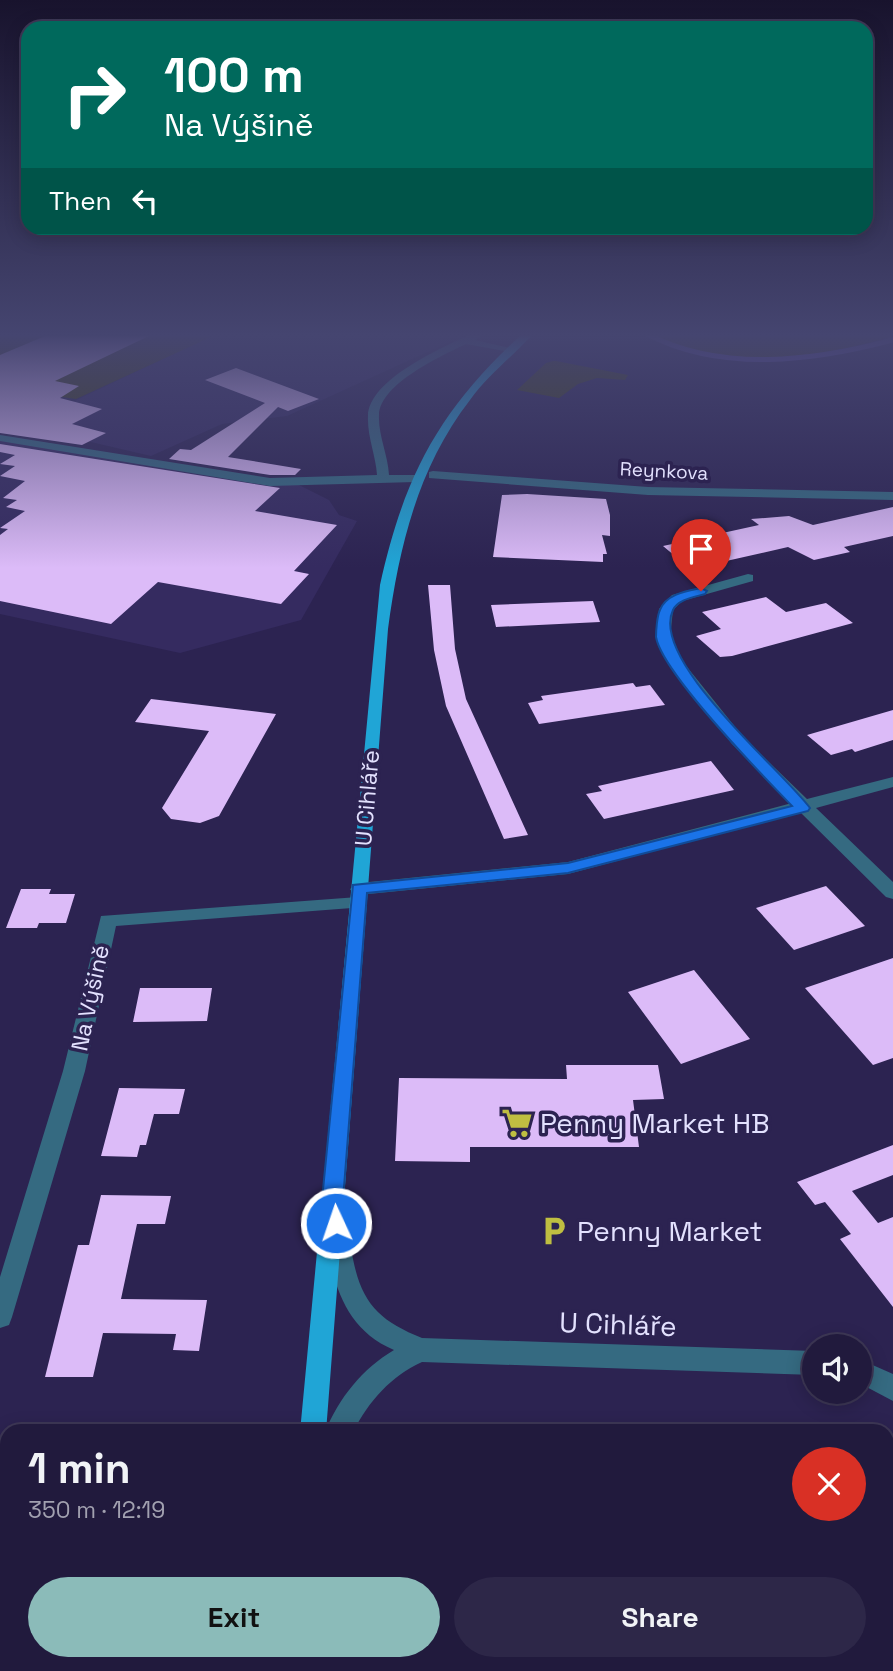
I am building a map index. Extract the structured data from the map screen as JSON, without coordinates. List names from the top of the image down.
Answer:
{
  "streets": {
    "main road": ["U Cihláře"],
    "street": ["Reynkova", "Na Výšině"]
  },
  "crossings": [
    ["U Cihláře", "Na Výšině"]
  ],
  "places": {
    "supermarket": ["Penny Market HB"],
    "parking": ["Penny Market"]
  },
  "page": {
    "turn": ["100 m", "Na Výšině"],
    "then": "Then",
    "heading": ["1 min", "350 m · 12:19"],
    "buttons": ["Exit", "Share"]
  }
}
